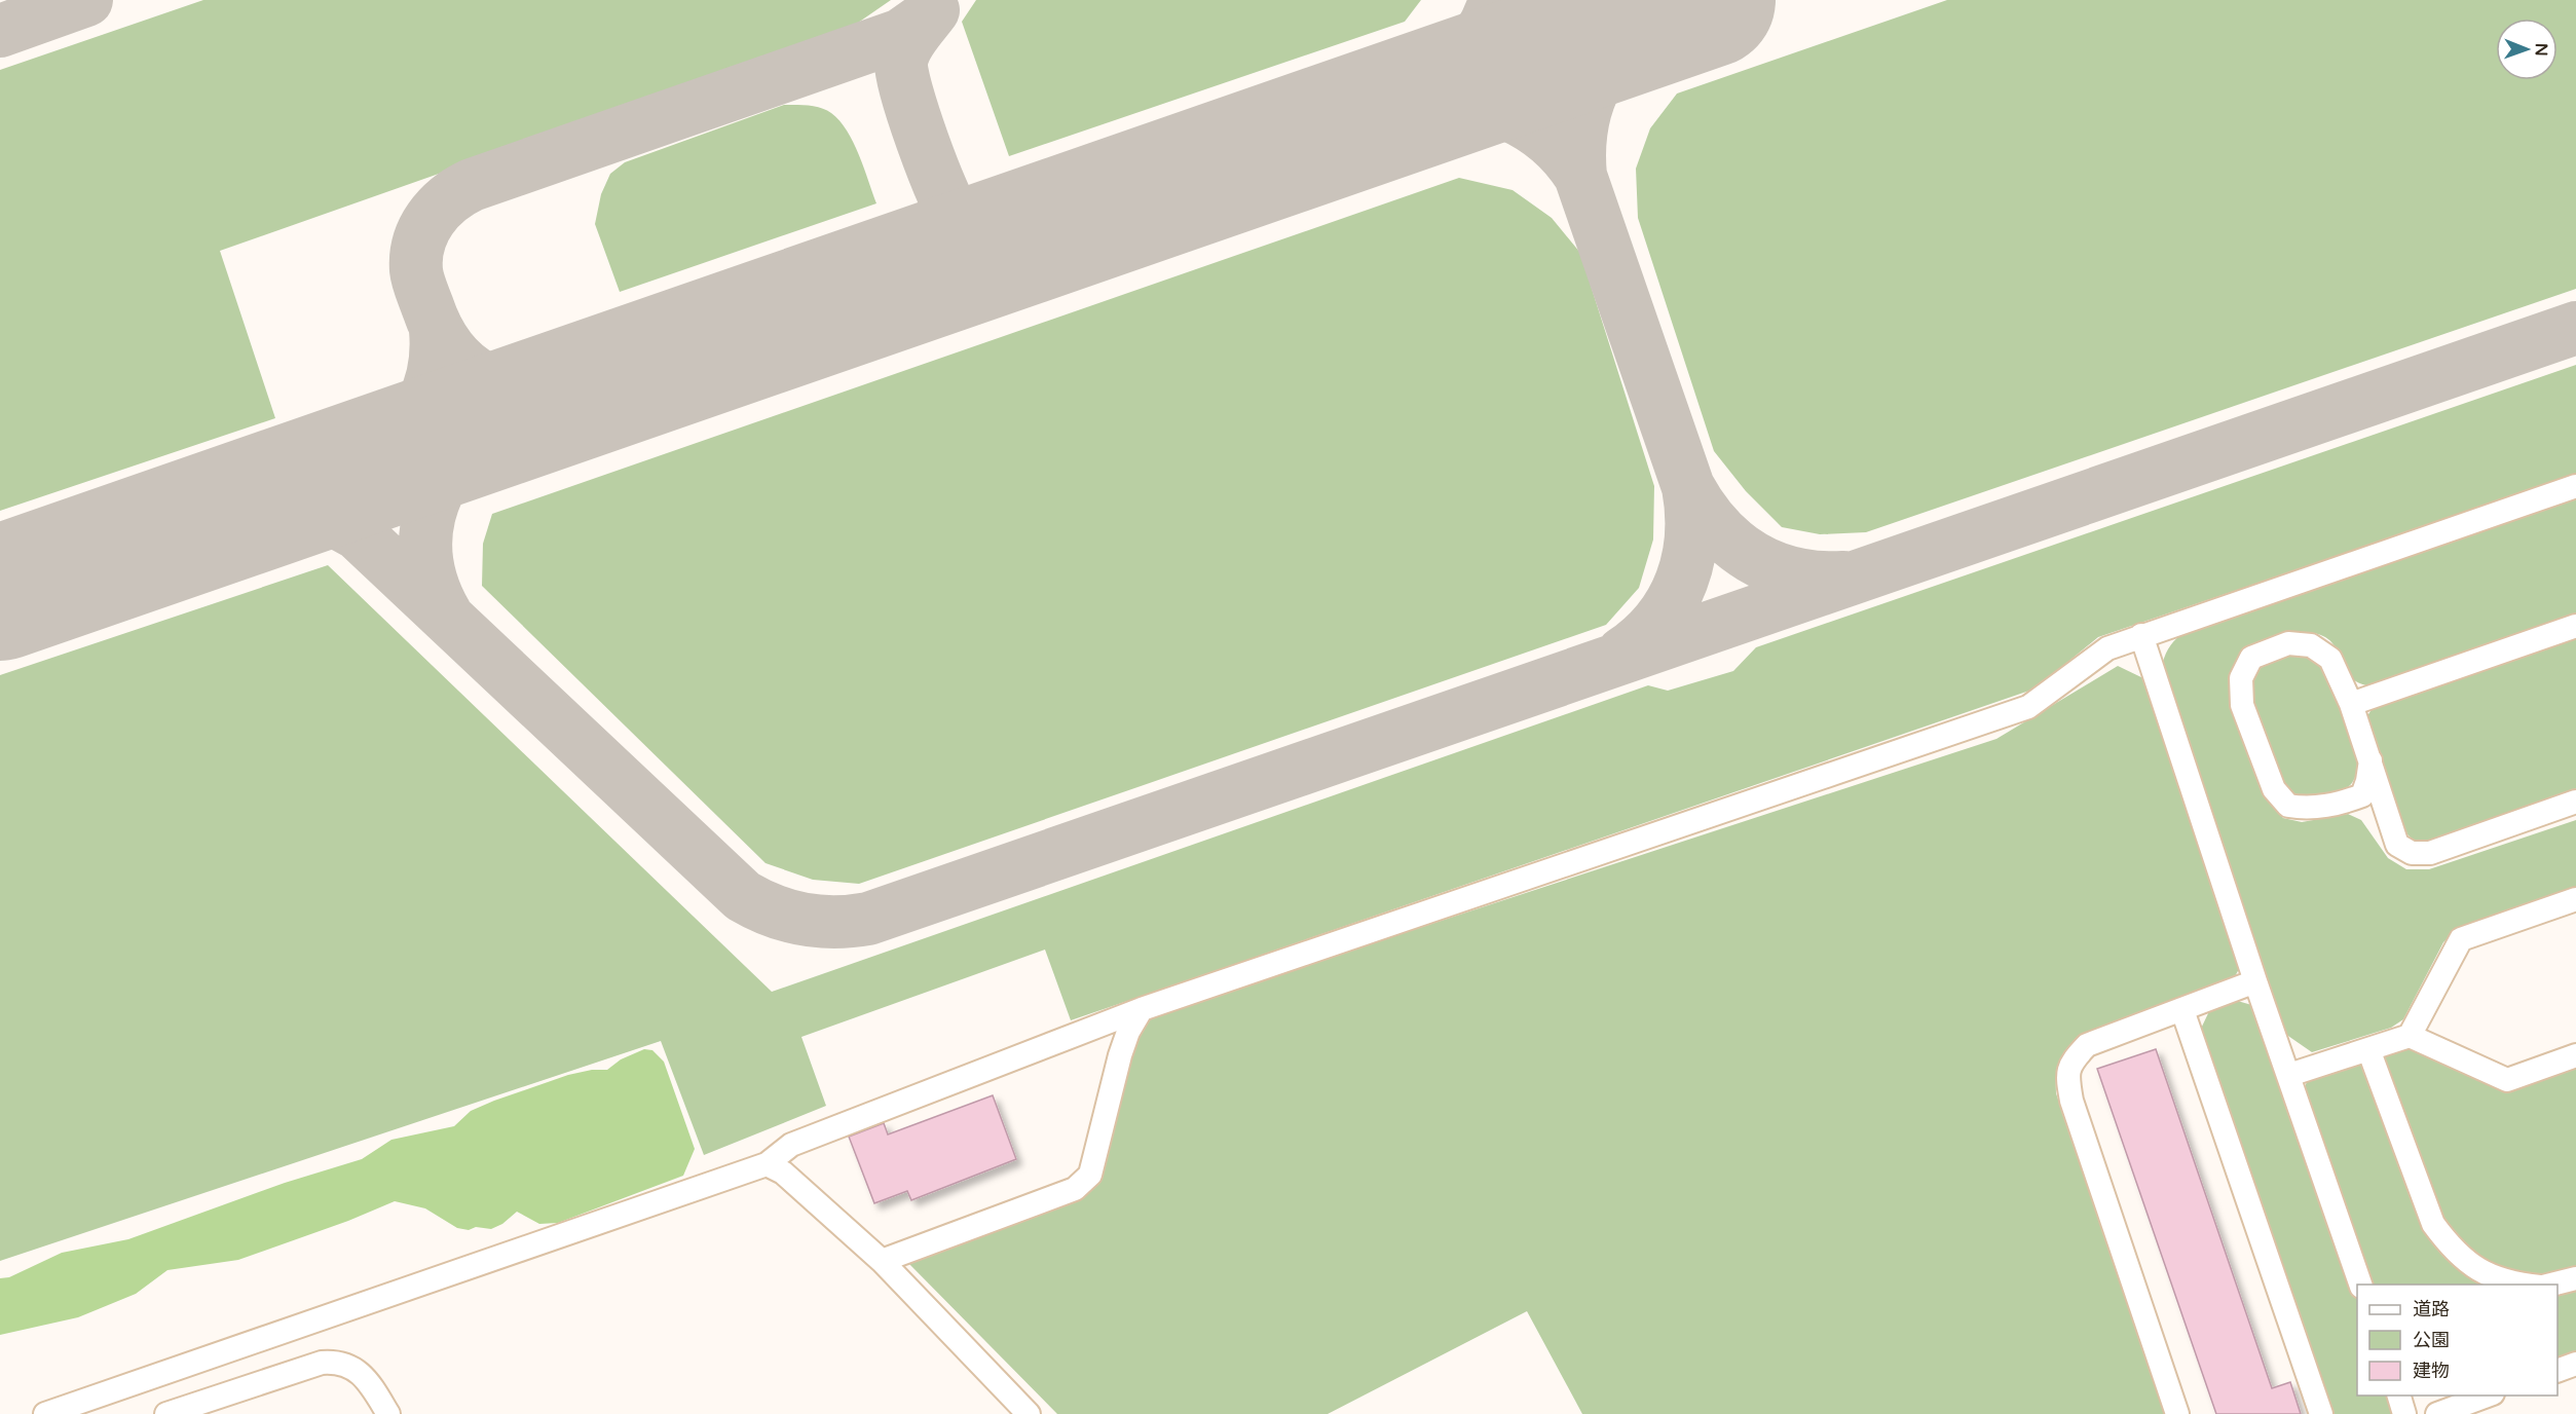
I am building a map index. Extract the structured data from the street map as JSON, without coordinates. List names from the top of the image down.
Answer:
{
  "legend": ["道路", "公園", "建物"],
  "north": "right"
}
